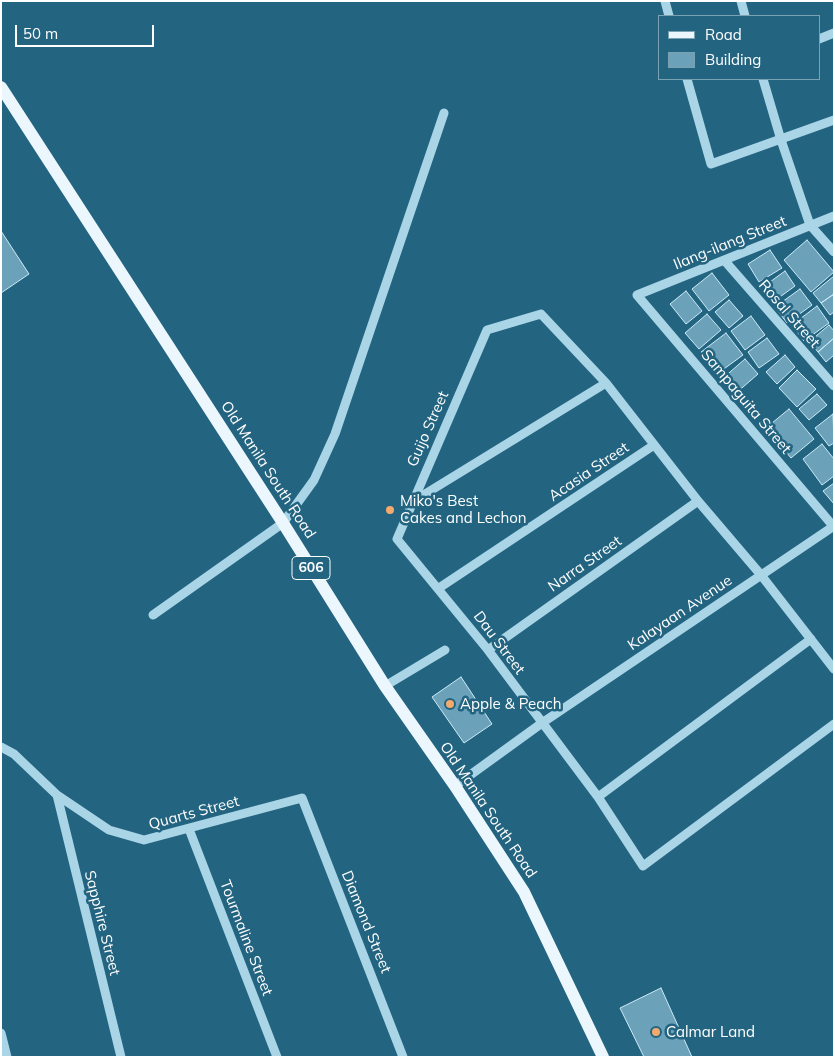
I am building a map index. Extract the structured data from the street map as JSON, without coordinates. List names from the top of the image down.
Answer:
{
  "streets": {
    "main road": ["Old Manila South Road", "606"],
    "street": [
      "Ilang-ilang Street",
      "Rosal Street",
      "Sampaguita Street",
      "Guijo Street",
      "Acasia Street",
      "Narra Street",
      "Kalayaan Avenue",
      "Dau Street",
      "Quarts Street",
      "Diamond Street",
      "Sapphire Street",
      "Tourmaline Street"
    ]
  },
  "crossings": [
    ["Ilang-ilang Street", "Rosal Street"],
    ["Ilang-ilang Street", "Sampaguita Street"],
    ["Sampaguita Street", "Kalayaan Avenue"],
    ["Guijo Street", "Dau Street"],
    ["Old Manila South Road", "Kalayaan Avenue"],
    ["Acasia Street", "Dau Street"],
    ["Narra Street", "Dau Street"],
    ["Kalayaan Avenue", "Dau Street"],
    ["Quarts Street", "Diamond Street"],
    ["Quarts Street", "Sapphire Street"],
    ["Quarts Street", "Tourmaline Street"]
  ],
  "places": ["Miko's Best Cakes and Lechon", "Apple & Peach", "Calmar Land"],
  "legend": ["Road", "Building"],
  "scale_bar": "50 m"
}
